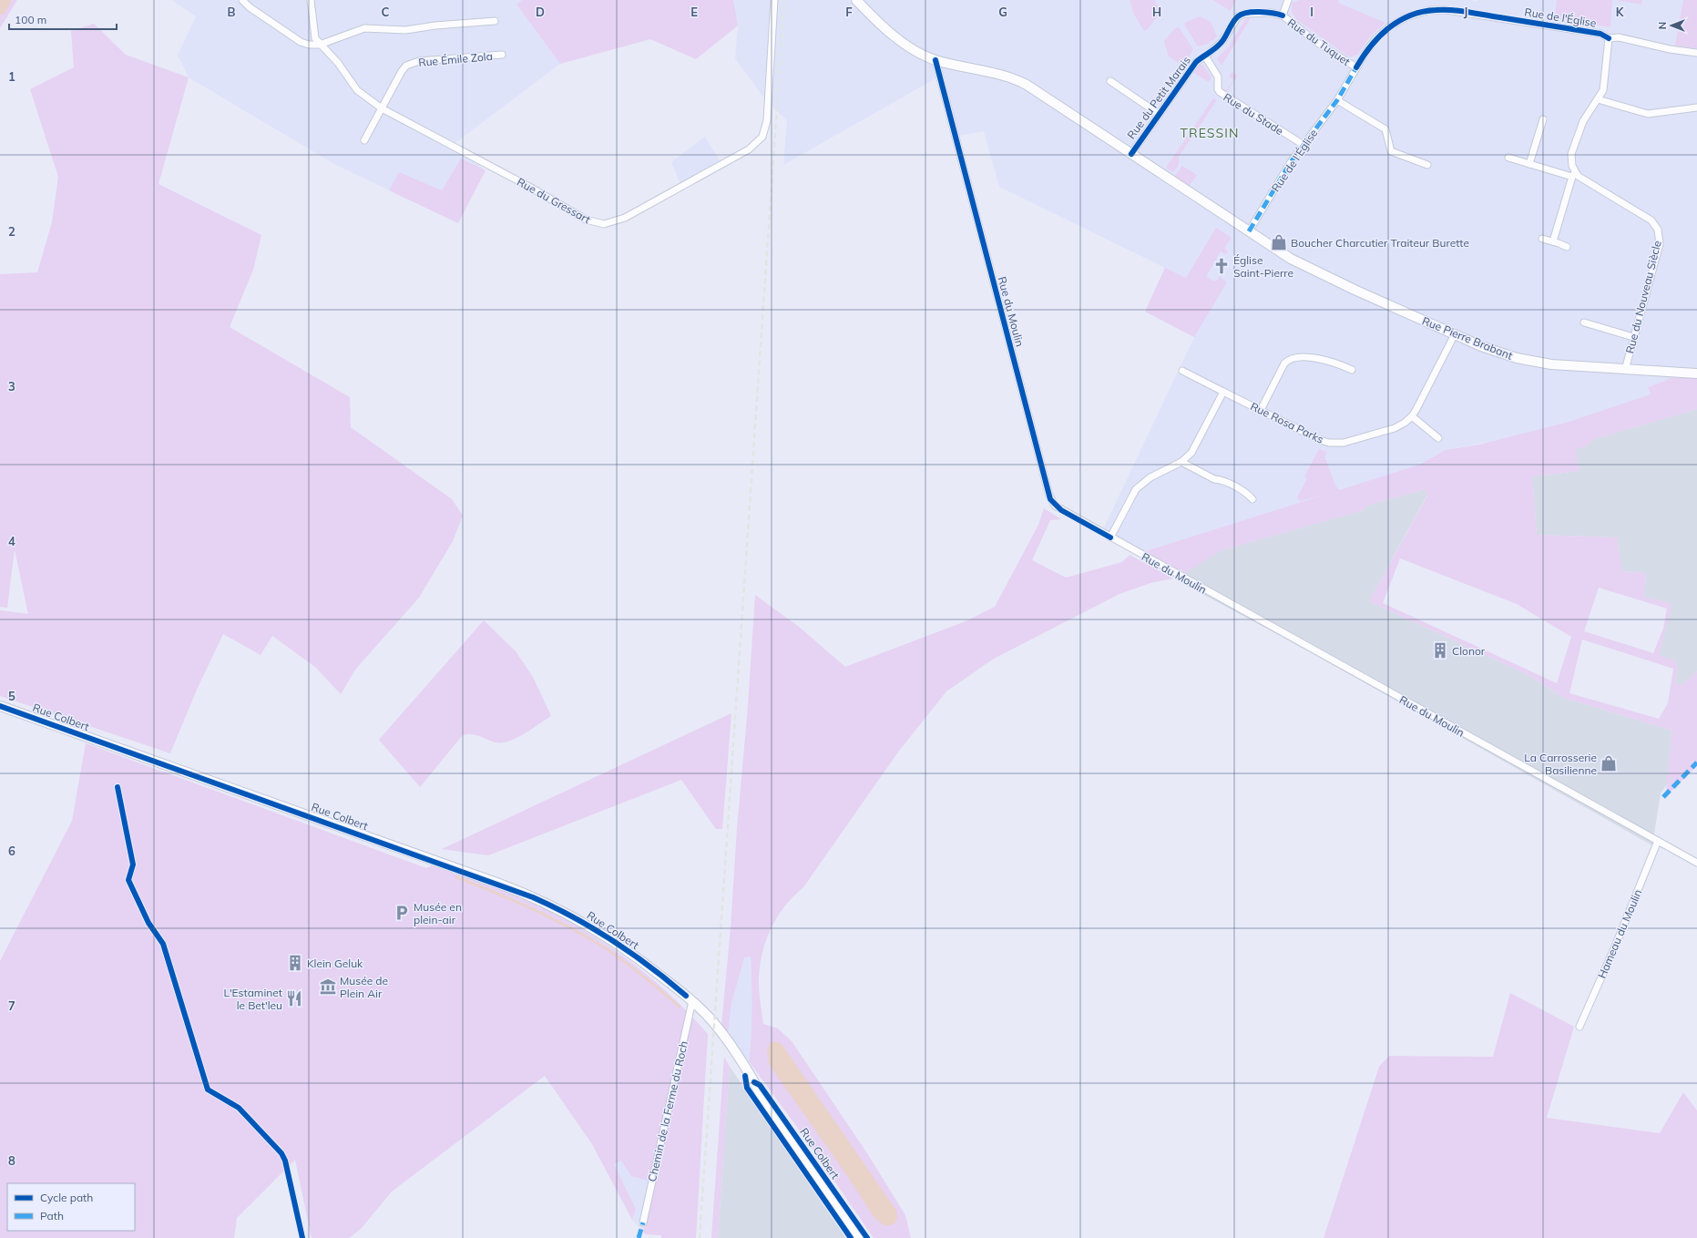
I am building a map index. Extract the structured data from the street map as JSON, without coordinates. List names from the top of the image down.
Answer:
{
  "streets": {
    "main road": ["Rue Pierre Brabant", "Rue Colbert"],
    "street": [
      "Rue de l'Église",
      "Rue du Tuquet",
      "Rue Émile Zola",
      "Rue du Petit Marais",
      "Rue du Stade",
      "Rue du Gressart",
      "Rue du Nouveau Siècle",
      "Rue du Moulin",
      "Rue Rosa Parks",
      "Hameau du Moulin",
      "Chemin de la Ferme du Roch"
    ]
  },
  "crossings": [
    ["Rue de l'Église", "Rue du Tuquet"],
    ["Rue de l'Église", "Rue du Stade"],
    ["Rue de l'Église", "Rue Pierre Brabant"],
    ["Rue du Tuquet", "Rue du Petit Marais"],
    ["Rue du Tuquet", "Rue du Stade"],
    ["Rue Émile Zola", "Rue du Gressart"],
    ["Rue du Petit Marais", "Rue du Stade"],
    ["Rue du Petit Marais", "Rue Pierre Brabant"],
    ["Rue du Nouveau Siècle", "Rue Pierre Brabant"],
    ["Rue du Moulin", "Rue Pierre Brabant"],
    ["Rue du Moulin", "Hameau du Moulin"],
    ["Rue Pierre Brabant", "Rue Rosa Parks"],
    ["Rue Colbert", "Chemin de la Ferme du Roch"]
  ],
  "districts": ["TRESSIN"],
  "places": {
    "shop": ["Boucher Charcutier Traiteur Burette", "La Carrosserie Basilienne"],
    "church": ["Église Saint-Pierre"],
    "building": ["Clonor", "Klein Geluk"],
    "parking": ["Musée en plein-air"],
    "museum": ["Musée de Plein Air"],
    "restaurant": ["L'Estaminet le Bet'leu"]
  },
  "legend": ["Cycle path", "Path"],
  "scale_bar": "100 m",
  "north": "left",
  "grid": {
    "columns": [
      "B",
      "C",
      "D",
      "E",
      "F",
      "G",
      "H",
      "I",
      "J",
      "K"
    ],
    "rows": [
      "1",
      "2",
      "3",
      "4",
      "5",
      "6",
      "7",
      "8"
    ]
  }
}
